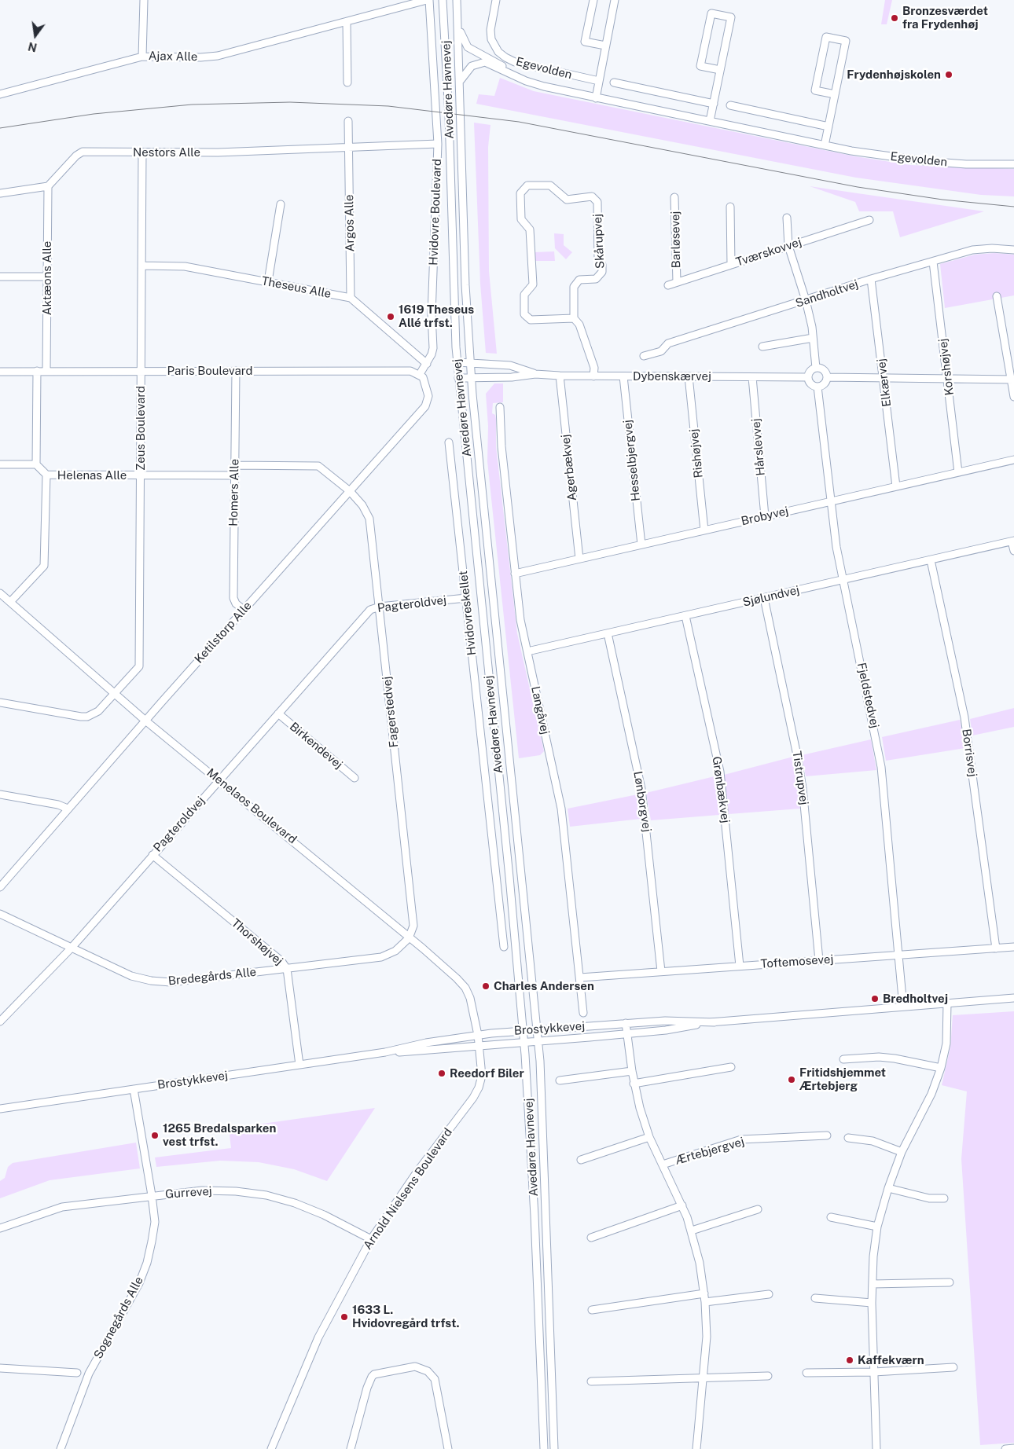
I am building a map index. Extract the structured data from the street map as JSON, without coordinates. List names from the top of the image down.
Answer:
{
  "streets": {
    "street": [
      "Ajax Alle",
      "Egevolden",
      "Avedøre Havnevej",
      "Nestors Alle",
      "Hvidovre Boulevard",
      "Argos Alle",
      "Barløsevej",
      "Skårupvej",
      "Tværskovvej",
      "Aktæons Alle",
      "Theseus Alle",
      "Sandholtvej",
      "Korshøjvej",
      "Paris Boulevard",
      "Dybenskærvej",
      "Elkærvej",
      "Zeus Boulevard",
      "Hårslevvej",
      "Rishøjvej",
      "Hesselbjergvej",
      "Agerbækvej",
      "Helenas Alle",
      "Homers Alle",
      "Brobyvej",
      "Sjølundvej",
      "Pagteroldvej",
      "Hvidovreskellet",
      "Ketilstorp Alle",
      "Fjeldstedvej",
      "Langåvej",
      "Fagerstedvej",
      "Birkendevej",
      "Borrisvej",
      "Tistrupvej",
      "Grønbækvej",
      "Lønborgvej",
      "Menelaos Boulevard",
      "Thorshøjvej",
      "Toftemosevej",
      "Bredegårds Alle",
      "Brostykkevej",
      "Ærtebjergvej",
      "Arnold Nielsens Boulevard",
      "Gurrevej",
      "Sognegårds Alle"
    ]
  },
  "crossings": [
    ["Ajax Alle", "Hvidovre Boulevard"],
    ["Egevolden", "Avedøre Havnevej"],
    ["Avedøre Havnevej", "Dybenskærvej"],
    ["Avedøre Havnevej", "Brostykkevej"],
    ["Nestors Alle", "Hvidovre Boulevard"],
    ["Nestors Alle", "Argos Alle"],
    ["Nestors Alle", "Aktæons Alle"],
    ["Nestors Alle", "Zeus Boulevard"],
    ["Hvidovre Boulevard", "Theseus Alle"],
    ["Hvidovre Boulevard", "Paris Boulevard"],
    ["Hvidovre Boulevard", "Ketilstorp Alle"],
    ["Argos Alle", "Theseus Alle"],
    ["Barløsevej", "Tværskovvej"],
    ["Aktæons Alle", "Paris Boulevard"],
    ["Theseus Alle", "Zeus Boulevard"],
    ["Sandholtvej", "Korshøjvej"],
    ["Sandholtvej", "Elkærvej"],
    ["Korshøjvej", "Brobyvej"],
    ["Paris Boulevard", "Zeus Boulevard"],
    ["Paris Boulevard", "Homers Alle"],
    ["Paris Boulevard", "Ketilstorp Alle"],
    ["Dybenskærvej", "Hårslevvej"],
    ["Dybenskærvej", "Rishøjvej"],
    ["Dybenskærvej", "Hesselbjergvej"],
    ["Dybenskærvej", "Agerbækvej"],
    ["Dybenskærvej", "Fjeldstedvej"],
    ["Elkærvej", "Brobyvej"],
    ["Zeus Boulevard", "Helenas Alle"],
    ["Zeus Boulevard", "Menelaos Boulevard"],
    ["Hårslevvej", "Brobyvej"],
    ["Rishøjvej", "Brobyvej"],
    ["Hesselbjergvej", "Brobyvej"],
    ["Agerbækvej", "Brobyvej"],
    ["Helenas Alle", "Homers Alle"],
    ["Homers Alle", "Ketilstorp Alle"],
    ["Brobyvej", "Fjeldstedvej"],
    ["Brobyvej", "Langåvej"],
    ["Sjølundvej", "Fjeldstedvej"],
    ["Sjølundvej", "Langåvej"],
    ["Sjølundvej", "Borrisvej"],
    ["Sjølundvej", "Tistrupvej"],
    ["Sjølundvej", "Grønbækvej"],
    ["Sjølundvej", "Lønborgvej"],
    ["Pagteroldvej", "Hvidovreskellet"],
    ["Pagteroldvej", "Fagerstedvej"],
    ["Pagteroldvej", "Birkendevej"],
    ["Pagteroldvej", "Menelaos Boulevard"],
    ["Pagteroldvej", "Thorshøjvej"],
    ["Pagteroldvej", "Bredegårds Alle"],
    ["Ketilstorp Alle", "Fagerstedvej"],
    ["Ketilstorp Alle", "Menelaos Boulevard"],
    ["Fjeldstedvej", "Toftemosevej"],
    ["Fjeldstedvej", "Brostykkevej"],
    ["Langåvej", "Toftemosevej"],
    ["Fagerstedvej", "Menelaos Boulevard"],
    ["Fagerstedvej", "Bredegårds Alle"],
    ["Borrisvej", "Toftemosevej"],
    ["Tistrupvej", "Toftemosevej"],
    ["Grønbækvej", "Toftemosevej"],
    ["Lønborgvej", "Toftemosevej"],
    ["Menelaos Boulevard", "Bredegårds Alle"],
    ["Menelaos Boulevard", "Brostykkevej"],
    ["Menelaos Boulevard", "Arnold Nielsens Boulevard"],
    ["Thorshøjvej", "Bredegårds Alle"],
    ["Thorshøjvej", "Brostykkevej"],
    ["Brostykkevej", "Ærtebjergvej"],
    ["Brostykkevej", "Arnold Nielsens Boulevard"],
    ["Brostykkevej", "Sognegårds Alle"],
    ["Arnold Nielsens Boulevard", "Gurrevej"],
    ["Gurrevej", "Sognegårds Alle"]
  ],
  "places": [
    "Bronzesværdet fra Frydenhøj",
    "Frydenhøjskolen",
    "1619 Theseus Allé trfst.",
    "Charles Andersen",
    "Bredholtvej",
    "Reedorf Biler",
    "Fritidshjemmet Ærtebjerg",
    "1265 Bredalsparken vest trfst.",
    "1633 L. Hvidovregård trfst.",
    "Kaffekværn"
  ],
  "north": "bottom"
}
